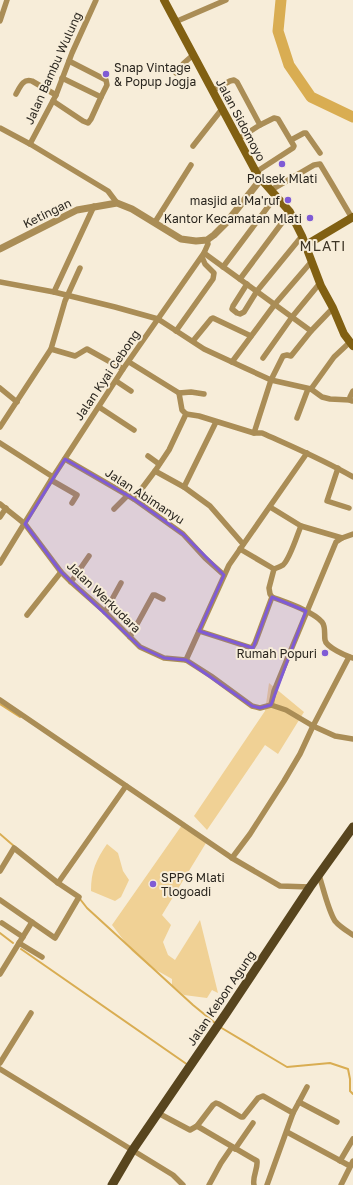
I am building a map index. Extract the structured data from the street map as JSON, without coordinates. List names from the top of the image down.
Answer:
{
  "streets": {
    "main road": ["Jalan Sidomoyo", "Jalan Kebon Agung"],
    "street": [
      "Jalan Bambu Wulung",
      "Ketingan",
      "Jalan Kyai Cebong",
      "Jalan Abimanyu",
      "Jalan Werkudara"
    ]
  },
  "crossings": [
    ["Ketingan", "Jalan Kyai Cebong"],
    ["Jalan Kyai Cebong", "Jalan Abimanyu"],
    ["Jalan Kyai Cebong", "Jalan Werkudara"]
  ],
  "districts": ["MLATI"],
  "places": [
    "Snap Vintage & Popup Jogja",
    "Polsek Mlati",
    "masjid al Ma'ruf",
    "Kantor Kecamatan Mlati",
    "Rumah Popuri",
    "SPPG Mlati Tlogoadi"
  ]
}
